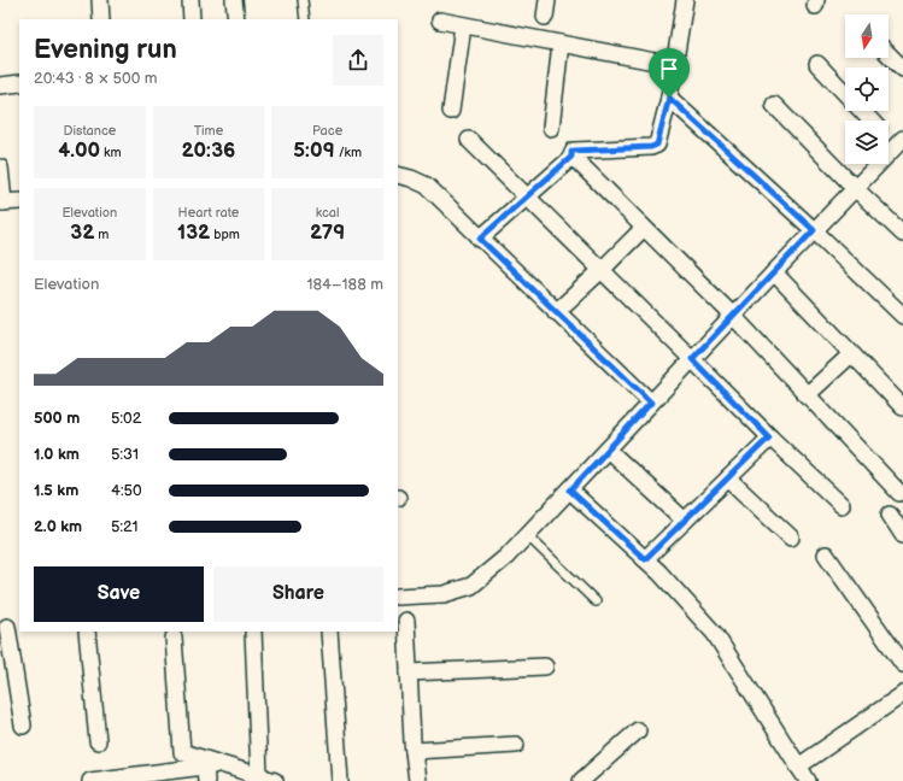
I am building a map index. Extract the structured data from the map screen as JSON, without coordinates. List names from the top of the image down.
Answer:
{
  "north": "bottom",
  "page": {
    "heading": ["Evening run", "20:43 · 8 × 500 m"],
    "stats": [
      ["Distance", "4.00 km"],
      ["Time", "20:36"],
      ["Pace", "5:09 /km"],
      ["Elevation", "32 m"],
      ["Heart rate", "132 bpm"],
      ["kcal", "279"]
    ],
    "chart": ["Elevation", "184–188 m"],
    "list": [
      {
        "name": "500 m",
        "note": "5:02"
      },
      {
        "name": "1.0 km",
        "note": "5:31"
      },
      {
        "name": "1.5 km",
        "note": "4:50"
      },
      {
        "name": "2.0 km",
        "note": "5:21"
      }
    ],
    "buttons": ["Save", "Share"]
  }
}
